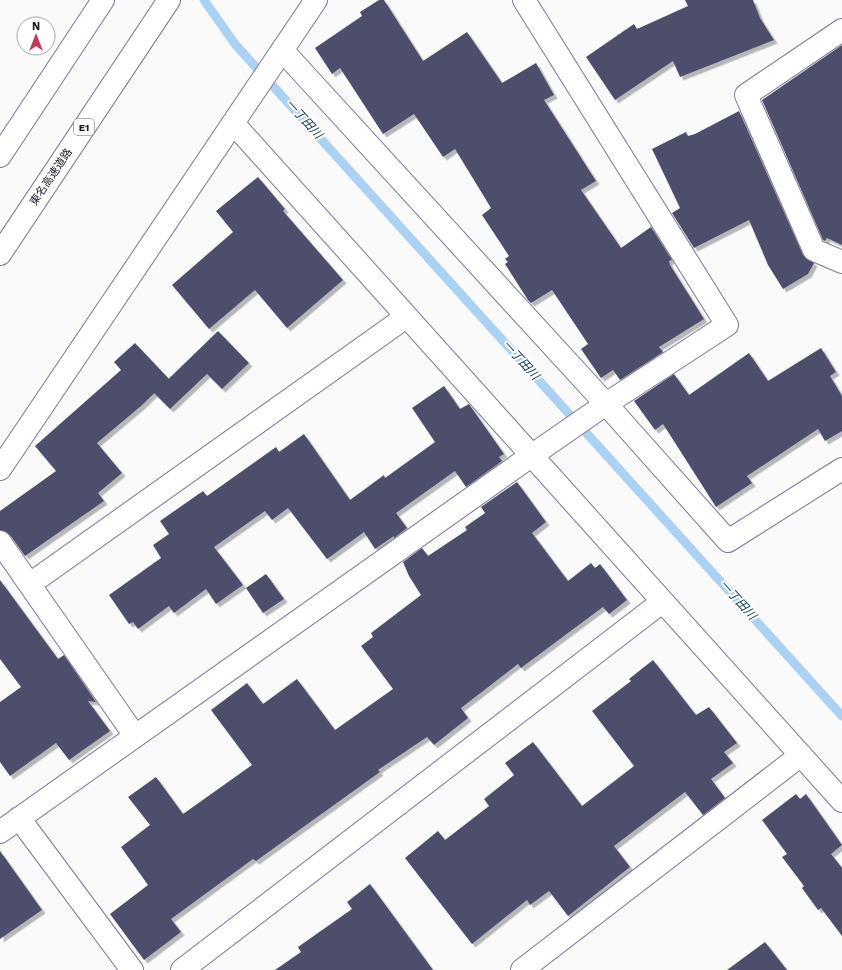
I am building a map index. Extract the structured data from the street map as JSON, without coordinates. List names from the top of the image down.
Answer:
{
  "streets": {
    "main road": ["E1", "東名高速道路"]
  },
  "water": ["一丁田川"],
  "north": "top"
}
